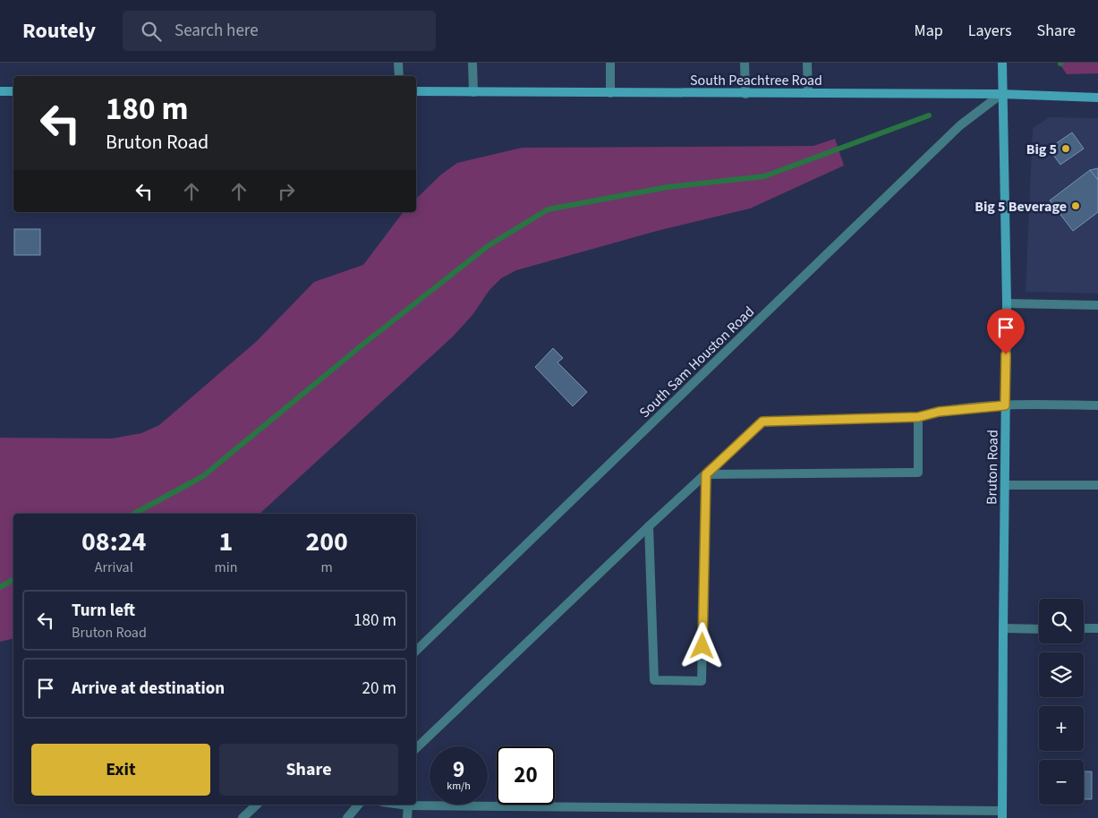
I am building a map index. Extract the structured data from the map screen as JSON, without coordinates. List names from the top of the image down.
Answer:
{
  "streets": {
    "main road": ["South Peachtree Road", "Bruton Road"],
    "street": ["South Sam Houston Road"]
  },
  "crossings": [
    ["South Peachtree Road", "South Sam Houston Road"],
    ["South Peachtree Road", "Bruton Road"],
    ["South Sam Houston Road", "Bruton Road"]
  ],
  "places": ["Big 5", "Big 5 Beverage"],
  "page": {
    "header": "Routely",
    "search": "Search here",
    "nav": ["Map", "Layers", "Share"],
    "turn": ["180 m", "Bruton Road"],
    "eta": [
      "08:24",
      "Arrival",
      "1",
      "min",
      "200",
      "m"
    ],
    "list": [
      {
        "name": "Turn left",
        "note": "Bruton Road",
        "value": "180 m"
      },
      {
        "name": "Arrive at destination",
        "value": "20 m"
      }
    ],
    "map_buttons": ["+", "−"],
    "buttons": ["Exit", "Share"],
    "speed": "9 km/h",
    "limit": "20"
  }
}
